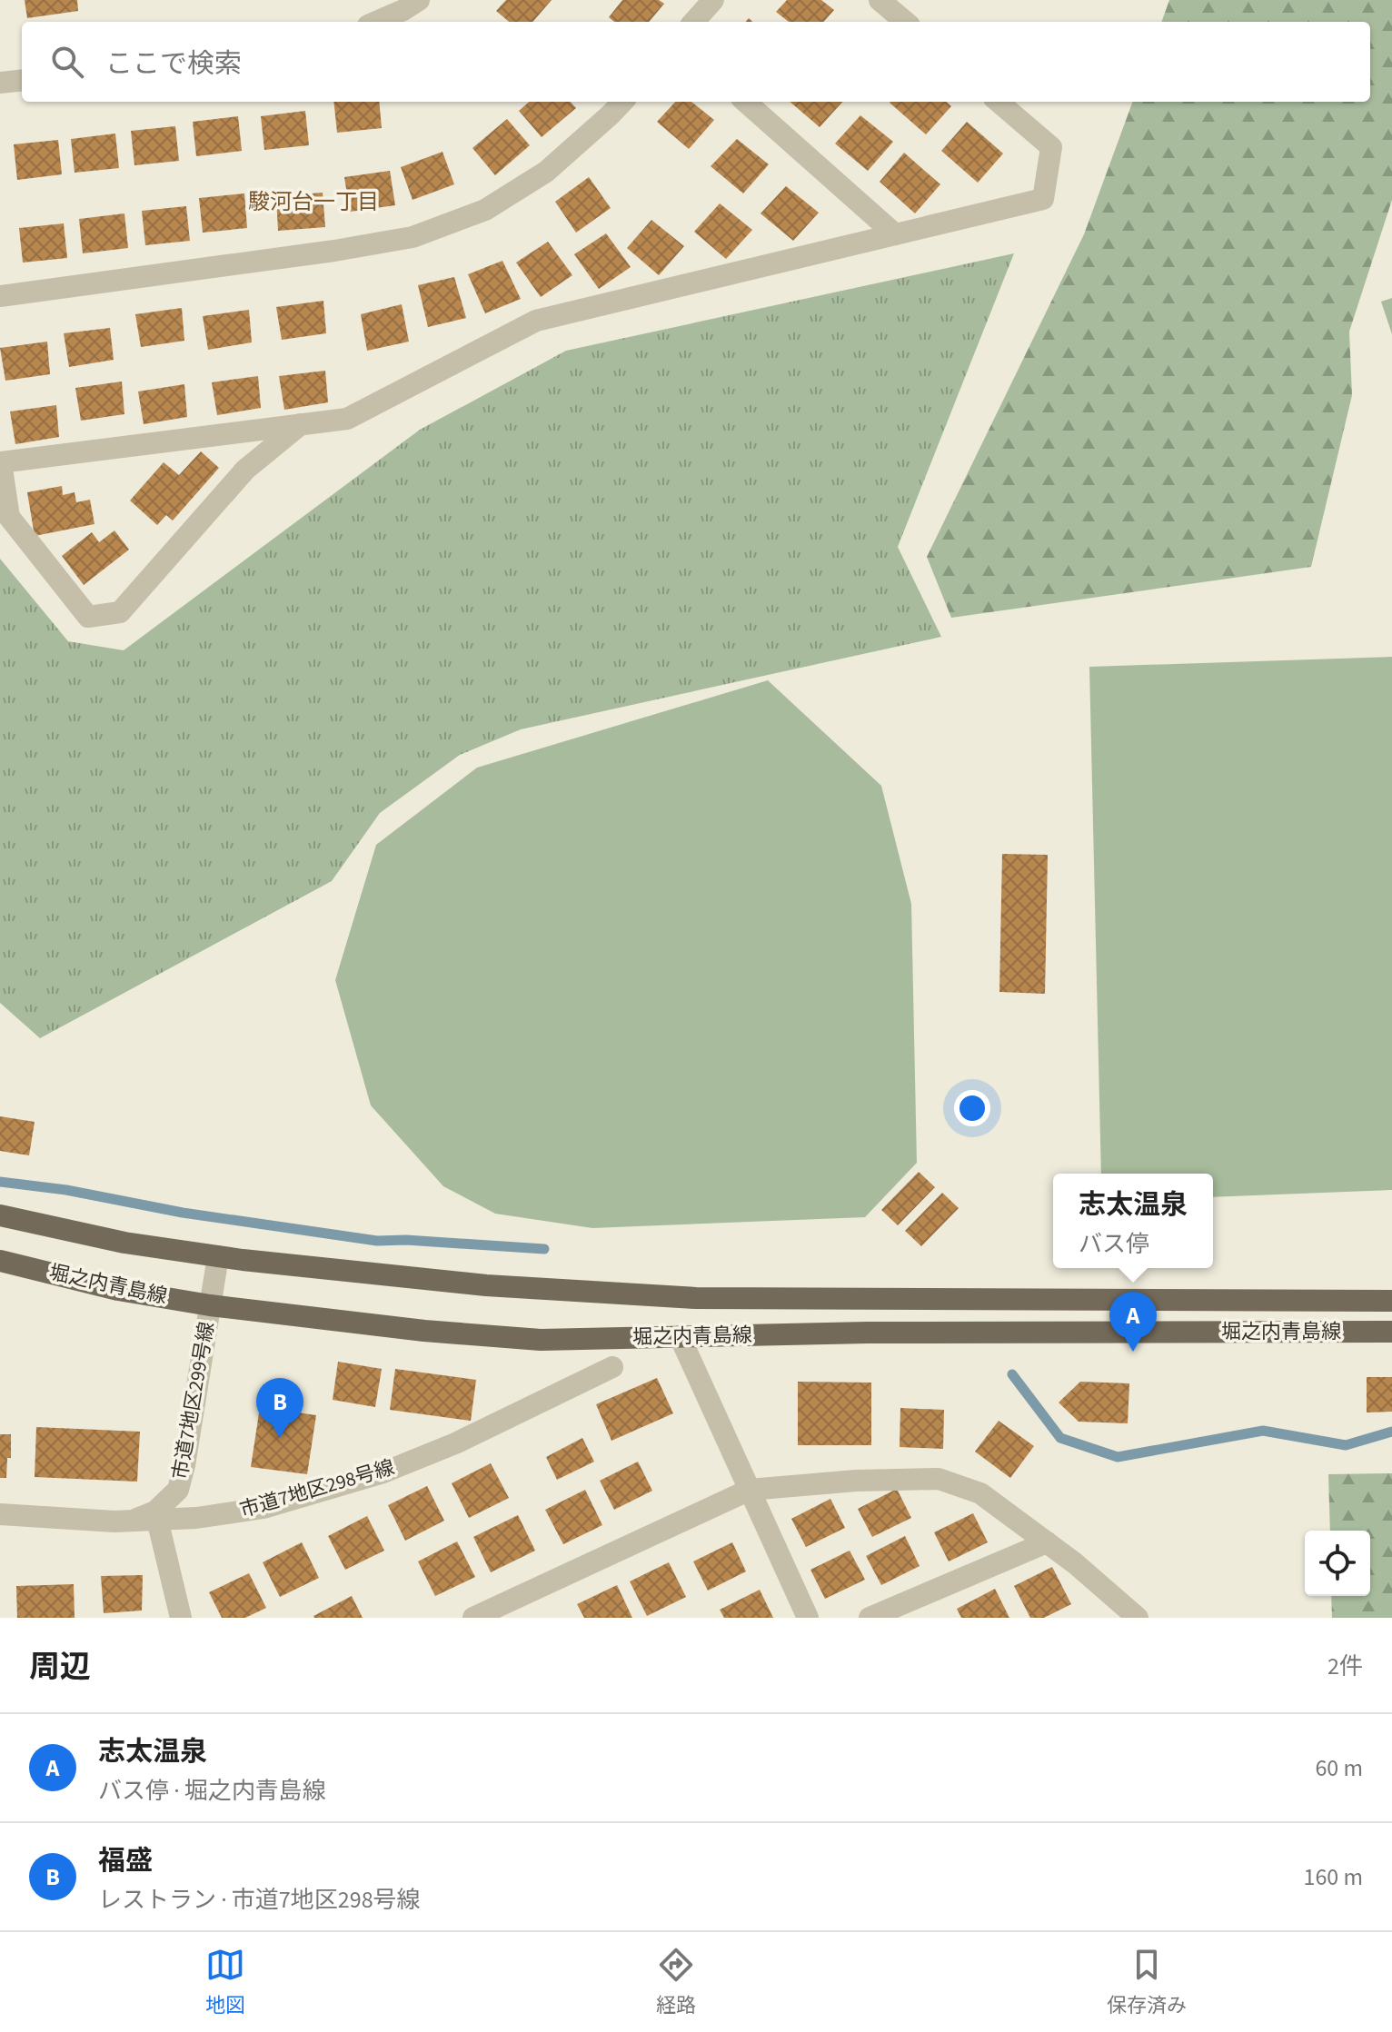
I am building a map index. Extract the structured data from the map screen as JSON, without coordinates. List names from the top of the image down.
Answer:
{
  "streets": {
    "main road": ["堀之内青島線"],
    "street": ["市道7地区299号線", "市道7地区298号線"]
  },
  "crossings": [
    ["堀之内青島線", "市道7地区299号線"],
    ["市道7地区299号線", "市道7地区298号線"]
  ],
  "districts": ["駿河台一丁目"],
  "page": {
    "search": "ここで検索",
    "popup": ["志太温泉", "バス停"],
    "pins": ["A", "B"],
    "heading": ["周辺", "2件"],
    "list": [
      {
        "mark": "A",
        "name": "志太温泉",
        "note": "バス停 · 堀之内青島線",
        "value": "60 m"
      },
      {
        "mark": "B",
        "name": "福盛",
        "note": "レストラン · 市道7地区298号線",
        "value": "160 m"
      }
    ],
    "nav": ["地図", "経路", "保存済み"]
  }
}
